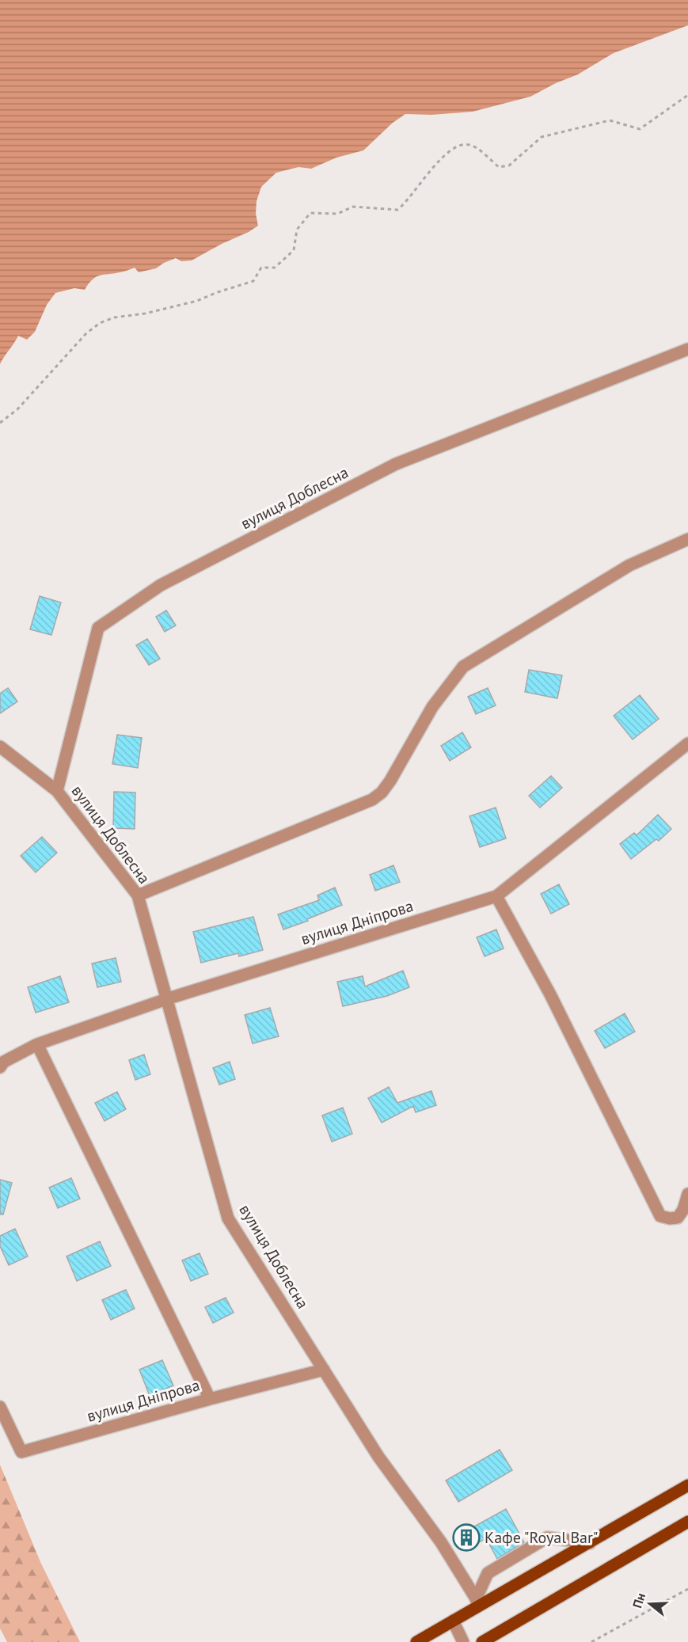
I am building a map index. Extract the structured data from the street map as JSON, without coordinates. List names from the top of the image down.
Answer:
{
  "streets": {
    "street": ["вулиця Доблесна", "вулиця Дніпрова"]
  },
  "crossings": [
    ["вулиця Доблесна", "вулиця Дніпрова"]
  ],
  "places": {
    "building": ["Кафе \"Royal Bar\""]
  },
  "north": "left"
}
